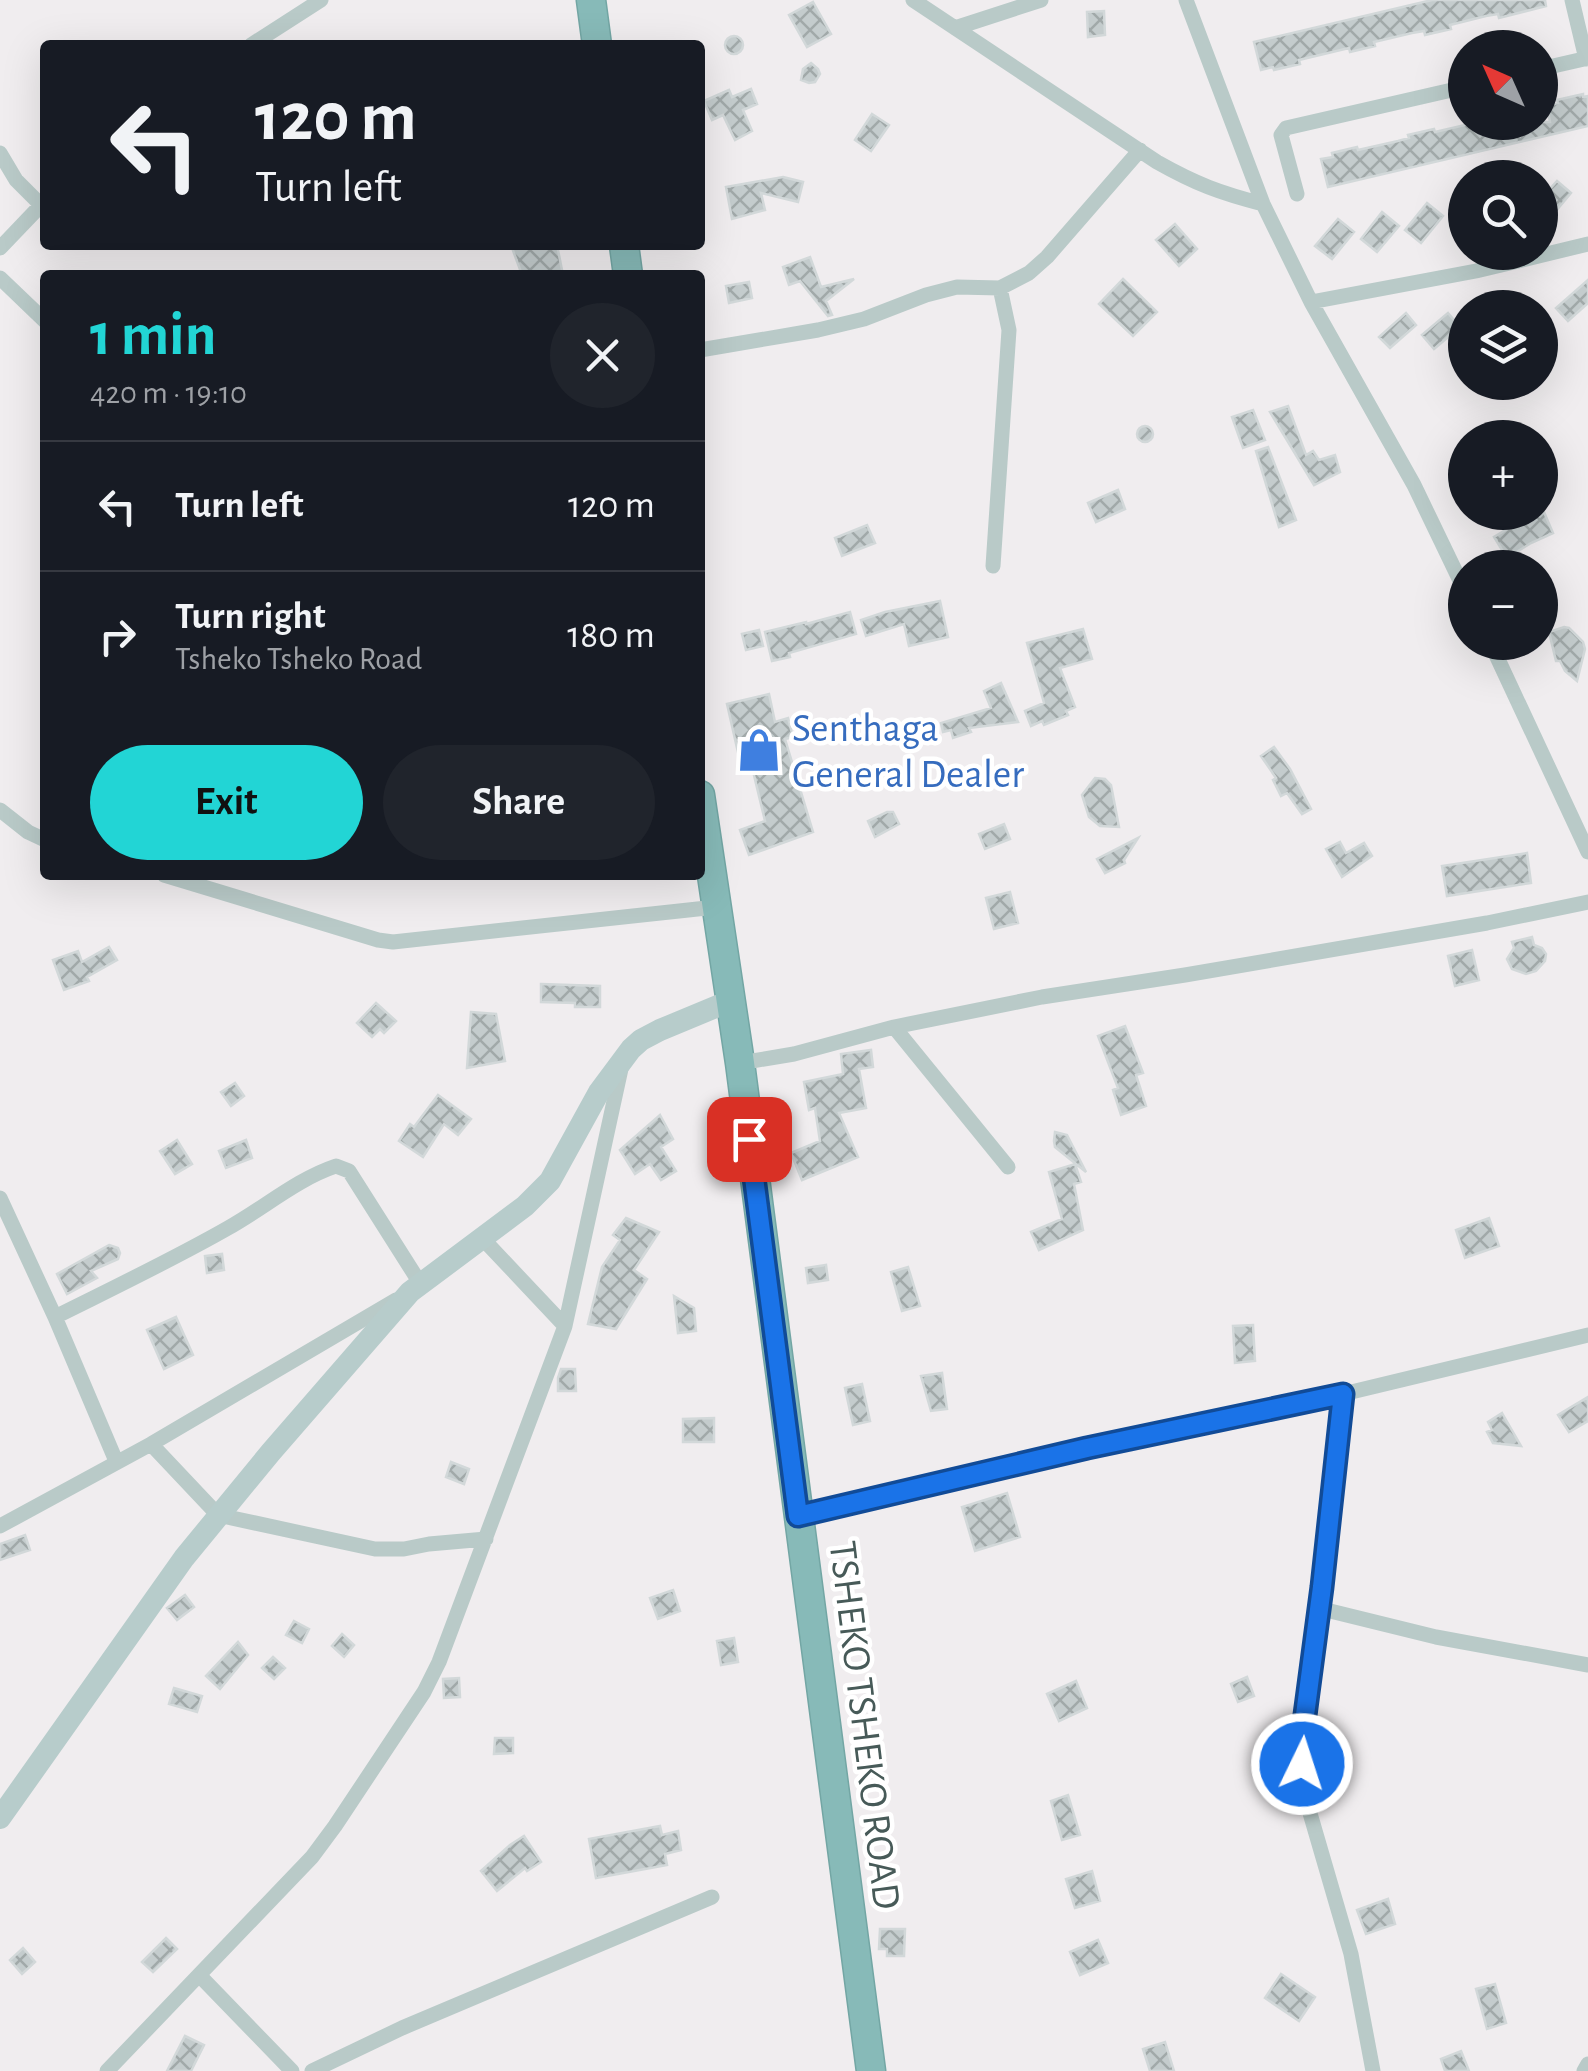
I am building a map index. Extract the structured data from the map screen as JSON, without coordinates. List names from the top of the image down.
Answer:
{
  "streets": {
    "highway": ["TSHEKO TSHEKO ROAD"]
  },
  "places": {
    "shop": ["Senthaga General Dealer"]
  },
  "north": "top left",
  "page": {
    "map_buttons": ["+", "−"],
    "turn": ["120 m", "Turn left"],
    "heading": ["1 min", "420 m · 19:10"],
    "list": [
      {
        "name": "Turn left",
        "value": "120 m"
      },
      {
        "name": "Turn right",
        "note": "Tsheko Tsheko Road",
        "value": "180 m"
      }
    ],
    "buttons": ["Exit", "Share"]
  }
}
